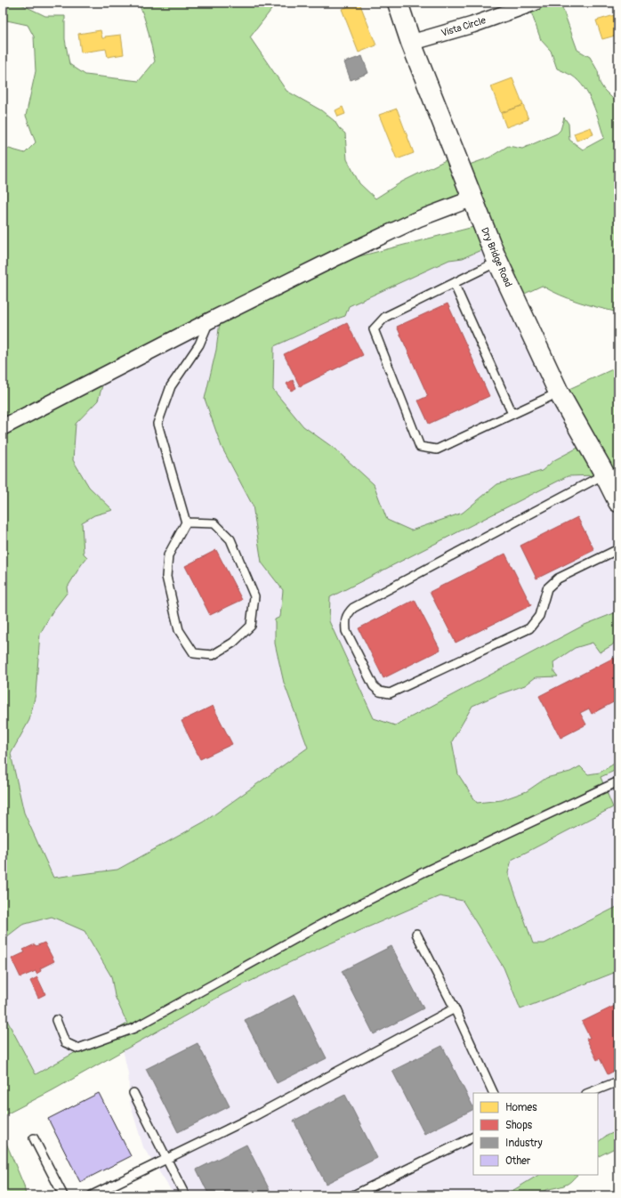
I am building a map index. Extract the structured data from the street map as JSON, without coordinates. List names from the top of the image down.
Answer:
{
  "streets": {
    "street": ["Vista Circle", "Dry Bridge Road"]
  },
  "crossings": [
    ["Vista Circle", "Dry Bridge Road"]
  ],
  "legend": [
    "Homes",
    "Shops",
    "Industry",
    "Other"
  ]
}
